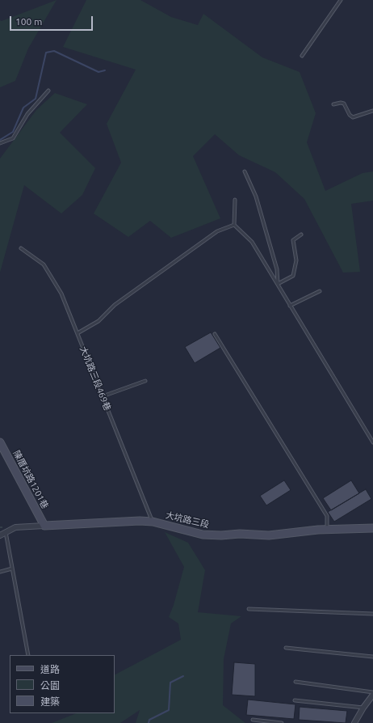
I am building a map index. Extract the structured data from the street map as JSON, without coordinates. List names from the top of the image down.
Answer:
{
  "streets": {
    "street": ["陳厝坑路1201巷", "大坑路三段"],
    "lane": ["大坑路三段469巷"]
  },
  "crossings": [
    ["大坑路三段469巷", "大坑路三段"],
    ["陳厝坑路1201巷", "大坑路三段"]
  ],
  "legend": ["道路", "公園", "建築"],
  "scale_bar": "100 m"
}
